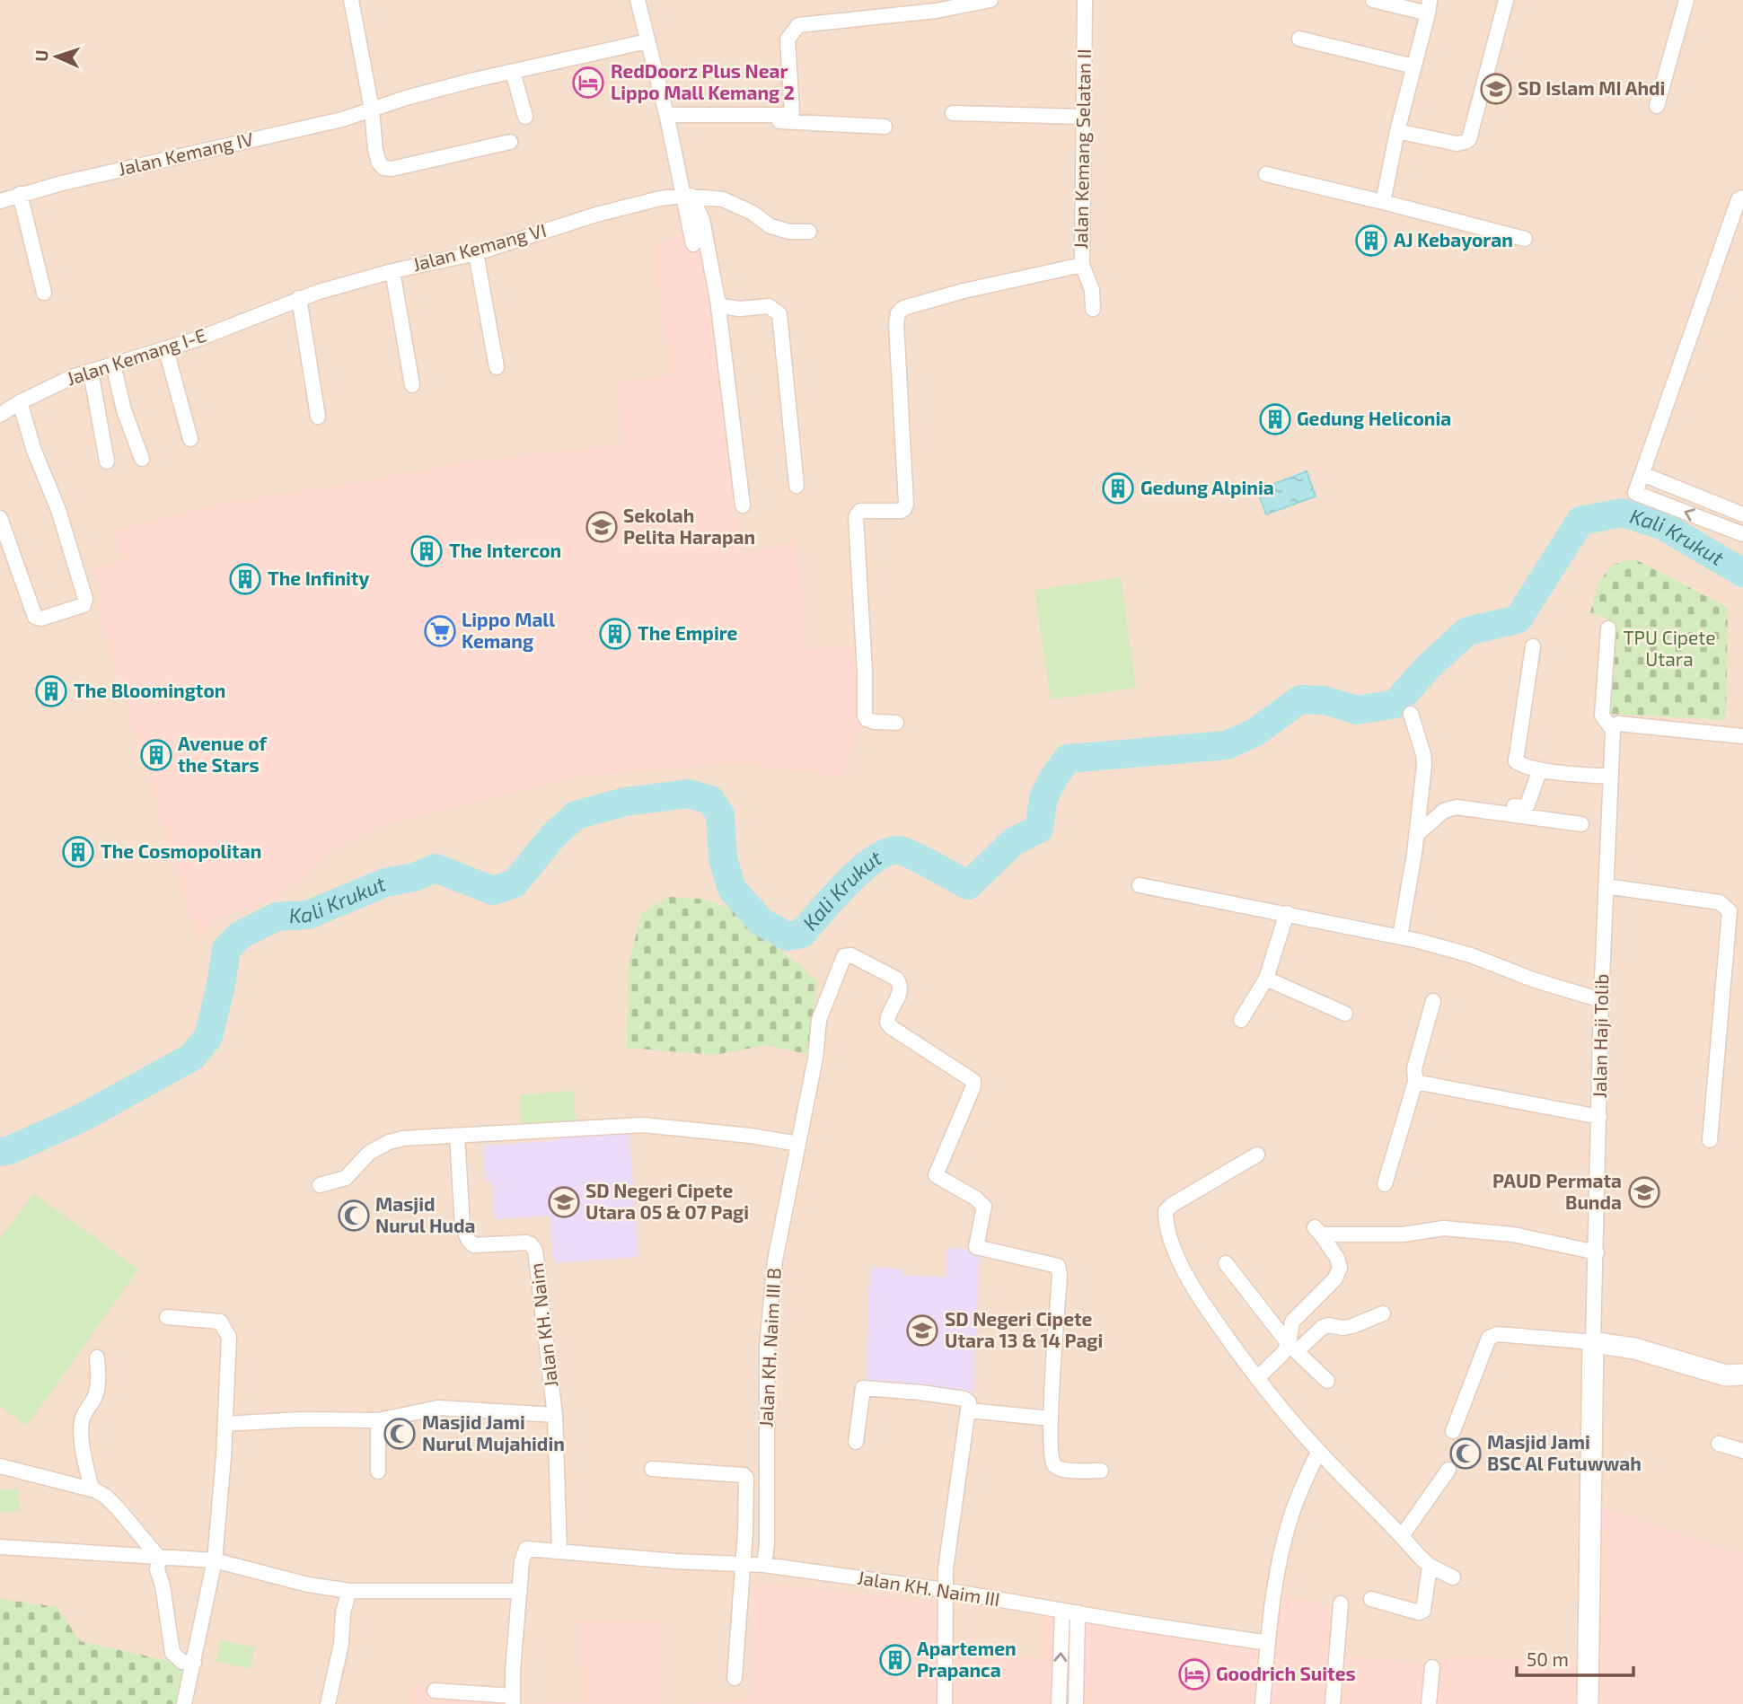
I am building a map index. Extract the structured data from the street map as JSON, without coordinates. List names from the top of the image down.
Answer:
{
  "streets": {
    "street": [
      "Jalan Kemang Selatan II",
      "Jalan Kemang IV",
      "Jalan Kemang VI",
      "Jalan Kemang I-E",
      "Jalan Haji Tolib",
      "Jalan KH. Naim",
      "Jalan KH. Naim III B",
      "Jalan KH. Naim III"
    ]
  },
  "crossings": [
    ["Jalan Kemang VI", "Jalan Kemang I-E"],
    ["Jalan KH. Naim", "Jalan KH. Naim III"],
    ["Jalan KH. Naim III B", "Jalan KH. Naim III"]
  ],
  "water": ["Kali Krukut"],
  "parks": ["TPU Cipete Utara"],
  "places": {
    "hotel": ["RedDoorz Plus Near Lippo Mall Kemang 2", "Goodrich Suites"],
    "school or university": [
      "SD Islam MI Ahdi",
      "Sekolah Pelita Harapan",
      "PAUD Permata Bunda",
      "SD Negeri Cipete Utara 05 & 07 Pagi",
      "SD Negeri Cipete Utara 13 & 14 Pagi"
    ],
    "building": [
      "AJ Kebayoran",
      "Gedung Heliconia",
      "Gedung Alpinia",
      "The Intercon",
      "The Infinity",
      "The Empire",
      "The Bloomington",
      "Avenue of the Stars",
      "The Cosmopolitan",
      "Apartemen Prapanca"
    ],
    "supermarket": ["Lippo Mall Kemang"],
    "mosque": ["Masjid Nurul Huda", "Masjid Jami Nurul Mujahidin", "Masjid Jami BSC Al Futuwwah"]
  },
  "scale_bar": "50 m",
  "north": "left"
}
